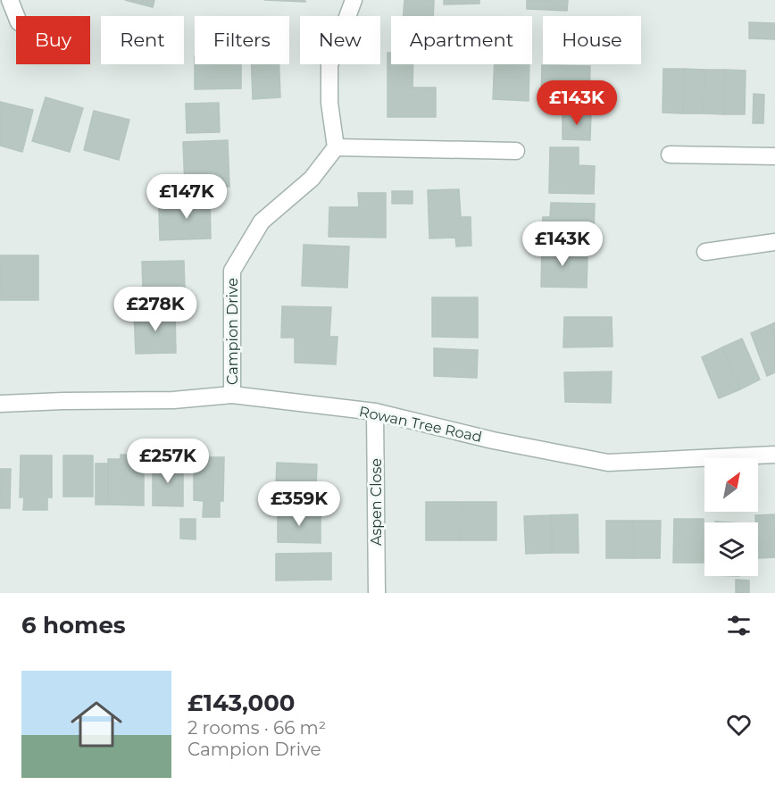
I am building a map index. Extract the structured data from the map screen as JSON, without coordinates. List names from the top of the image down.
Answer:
{
  "streets": {
    "street": ["Campion Drive", "Rowan Tree Road", "Aspen Close"]
  },
  "crossings": [
    ["Campion Drive", "Rowan Tree Road"],
    ["Rowan Tree Road", "Aspen Close"]
  ],
  "north": "top right",
  "page": {
    "chip": [
      "Buy",
      "Rent",
      "Filters",
      "New",
      "Apartment",
      "House"
    ],
    "price": [
      "£143K",
      "£147K",
      "£143K",
      "£278K",
      "£257K",
      "£359K"
    ],
    "heading": "6 homes",
    "list": [
      {
        "name": "£143,000",
        "note": "2 rooms · 66 m² · Campion Drive"
      }
    ]
  }
}
